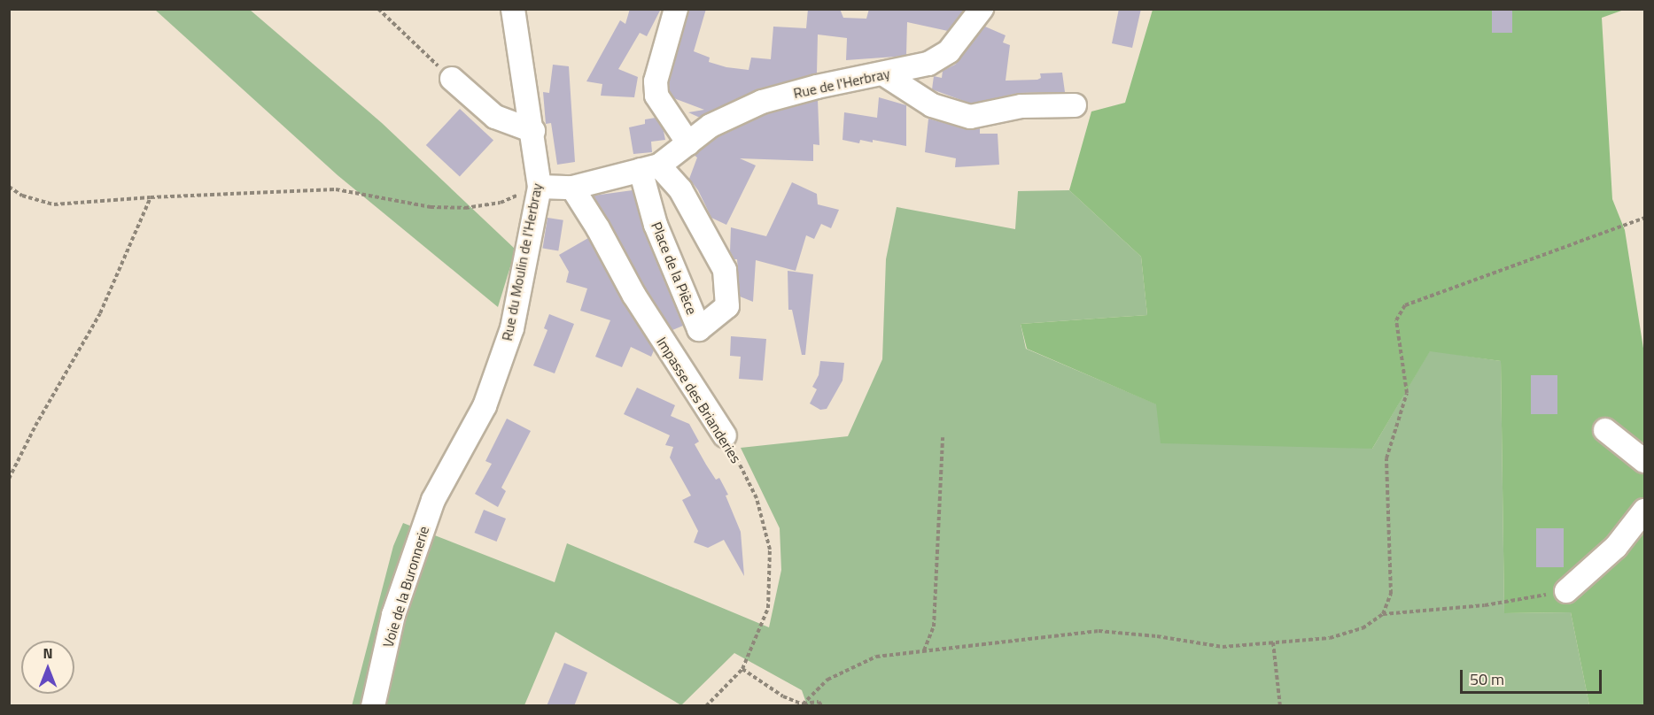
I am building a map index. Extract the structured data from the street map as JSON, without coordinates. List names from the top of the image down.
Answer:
{
  "streets": {
    "street": [
      "Rue de l'Herbray",
      "Rue du Moulin de l'Herbray",
      "Place de la Pièce",
      "Impasse des Brianderies",
      "Voie de la Buronnerie"
    ]
  },
  "crossings": [
    ["Rue de l'Herbray", "Rue du Moulin de l'Herbray"],
    ["Rue de l'Herbray", "Place de la Pièce"],
    ["Rue de l'Herbray", "Impasse des Brianderies"],
    ["Rue du Moulin de l'Herbray", "Voie de la Buronnerie"]
  ],
  "scale_bar": "50 m",
  "north": "top"
}
